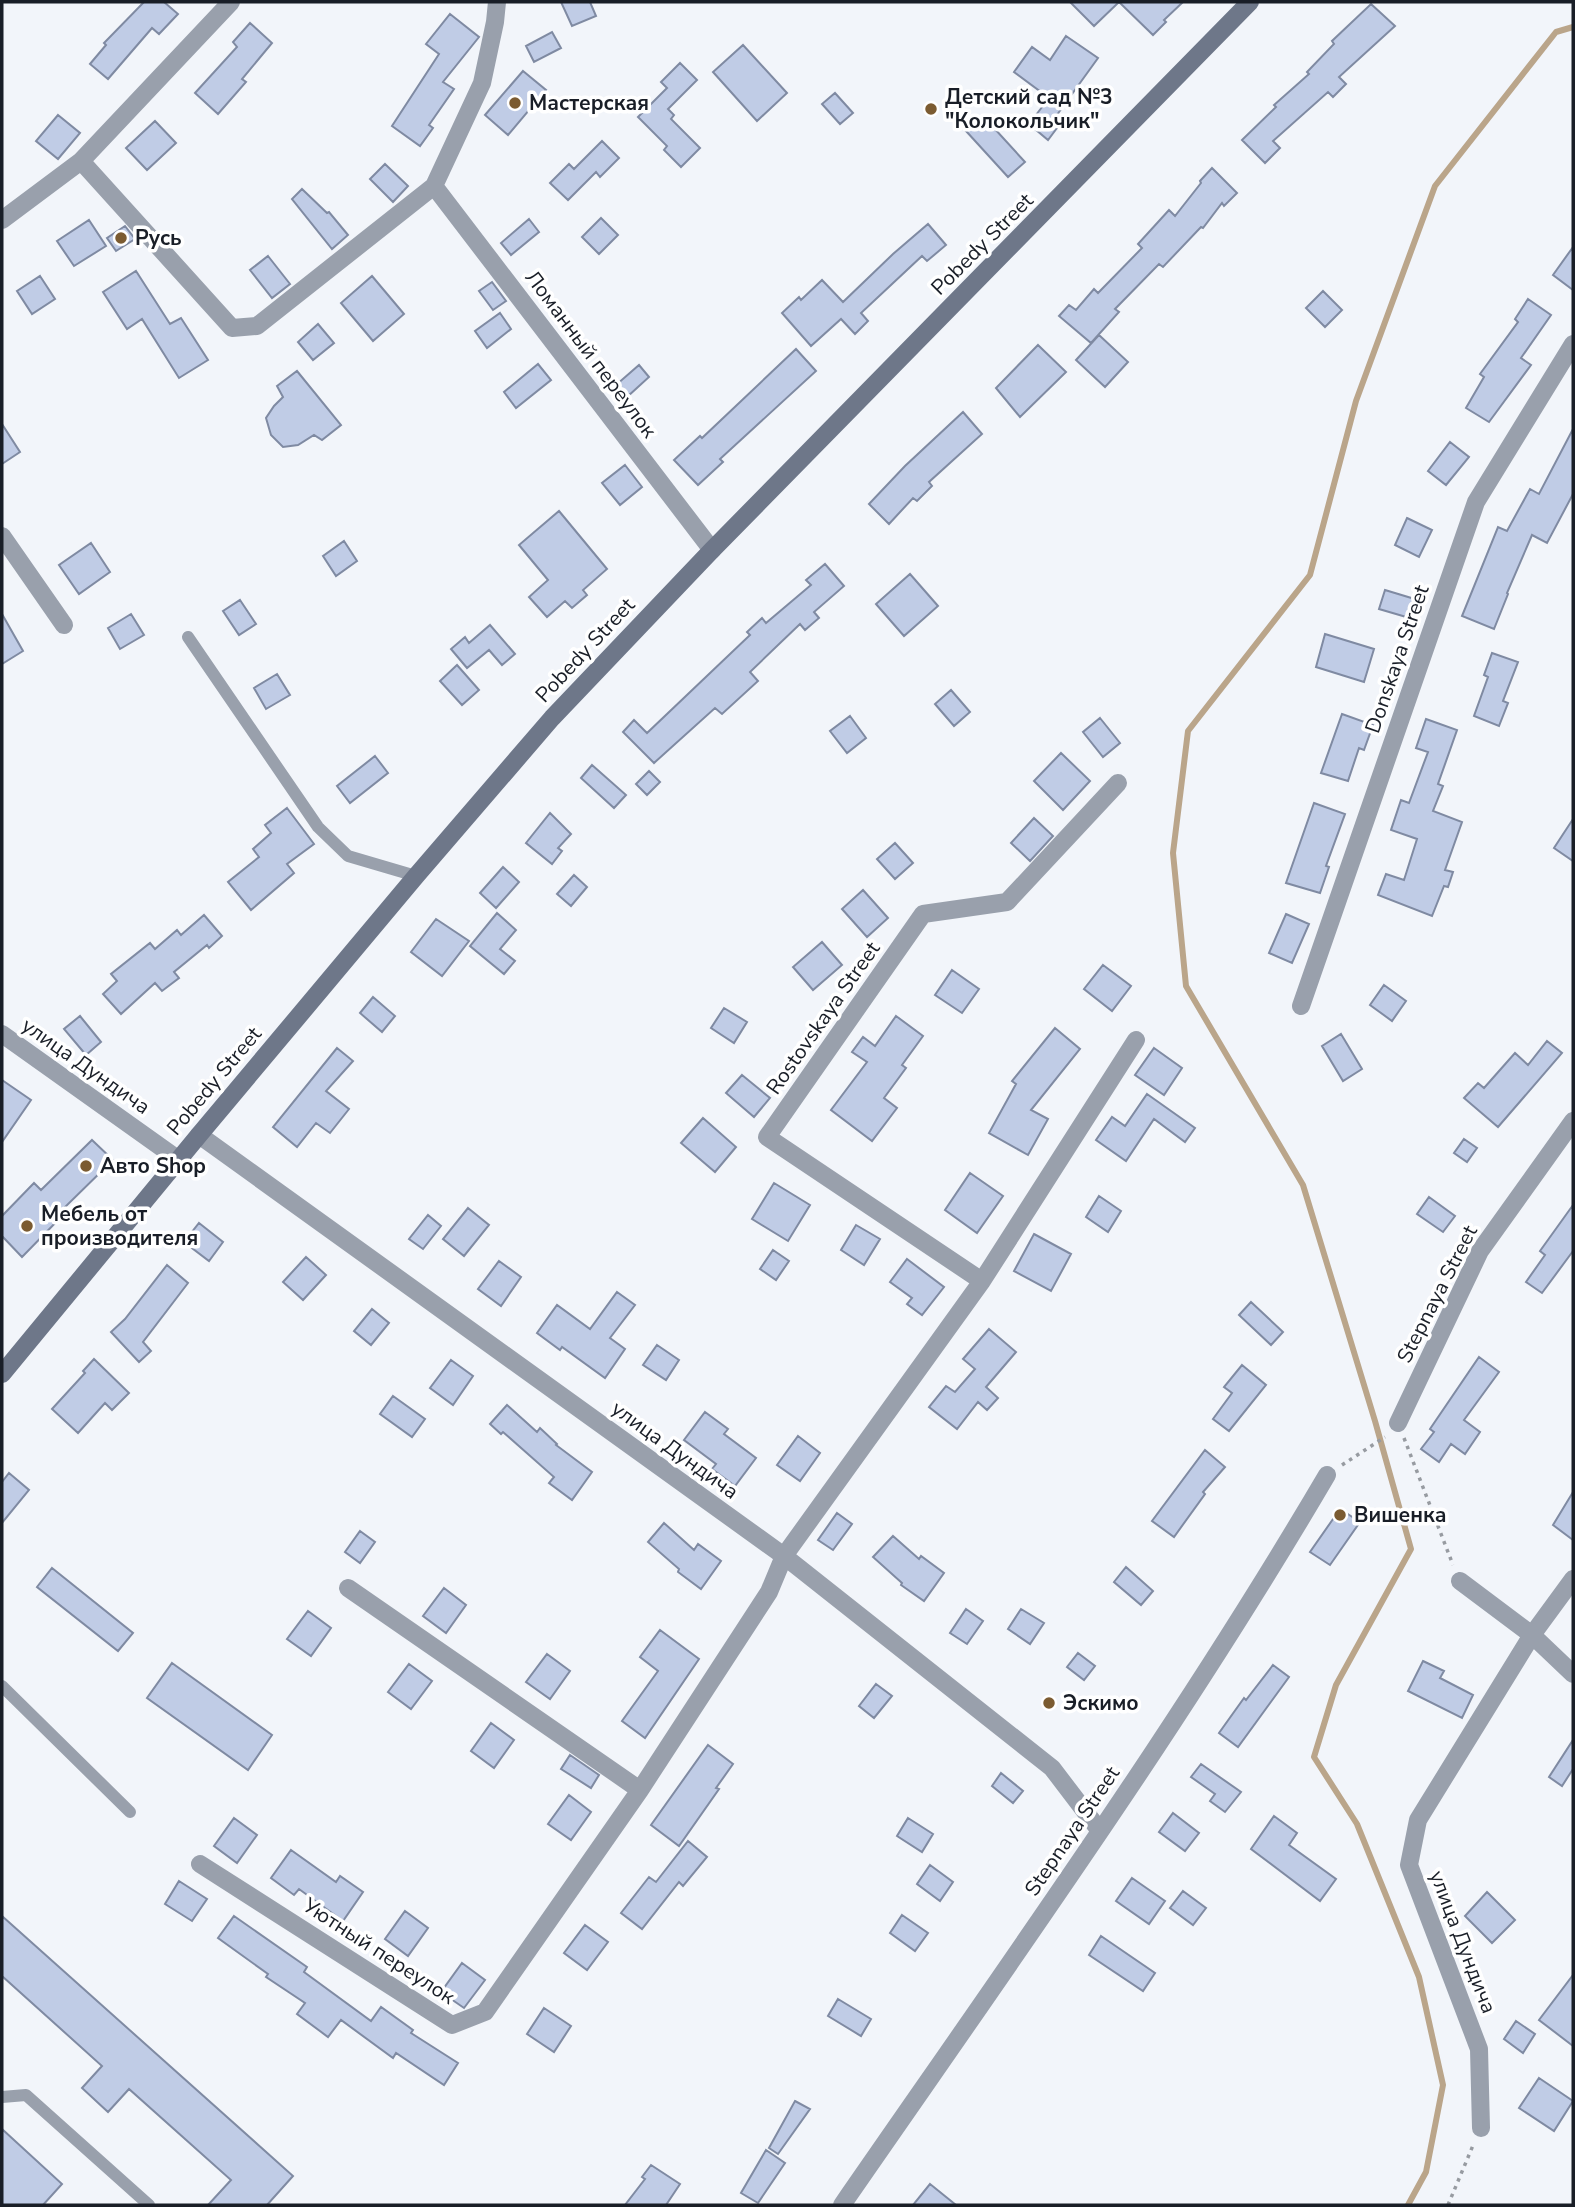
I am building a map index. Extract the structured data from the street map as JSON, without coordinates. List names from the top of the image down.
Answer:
{
  "streets": {
    "street": [
      "Pobedy Street",
      "Ломанный переулок",
      "Donskaya Street",
      "Rostovskaya Street",
      "улица Дундича",
      "Stepnaya Street",
      "Уютный переулок"
    ]
  },
  "crossings": [
    ["Pobedy Street", "Ломанный переулок"],
    ["Pobedy Street", "улица Дундича"],
    ["улица Дундича", "Stepnaya Street"],
    ["улица Дундича", "Уютный переулок"]
  ],
  "places": [
    "Мастерская",
    "Детский сад №3 \"Колокольчик\"",
    "Русь",
    "Авто Shop",
    "Мебель от производителя",
    "Вишенка",
    "Эскимо"
  ]
}
